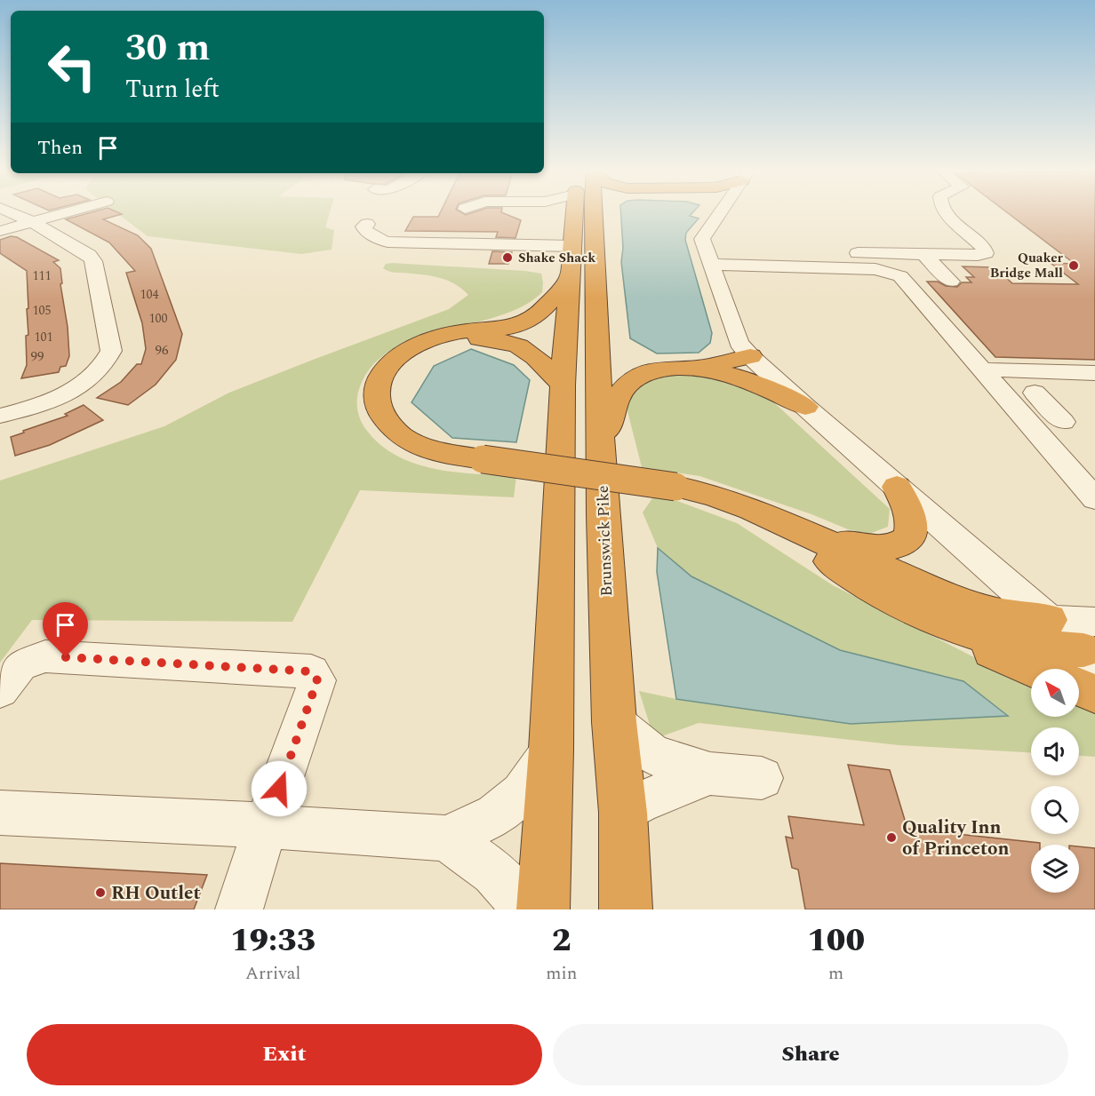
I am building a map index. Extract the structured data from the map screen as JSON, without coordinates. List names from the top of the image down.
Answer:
{
  "streets": {
    "highway": ["Brunswick Pike"]
  },
  "places": [
    "Shake Shack",
    "Quaker Bridge Mall",
    "Quality Inn of Princeton",
    "RH Outlet"
  ],
  "house_numbers": [
    "111",
    "104",
    "105",
    "100",
    "101",
    "96",
    "99"
  ],
  "north": "top left",
  "page": {
    "turn": ["30 m", "Turn left"],
    "then": "Then",
    "eta": [
      "19:33",
      "Arrival",
      "2",
      "min",
      "100",
      "m"
    ],
    "buttons": ["Exit", "Share"]
  }
}
